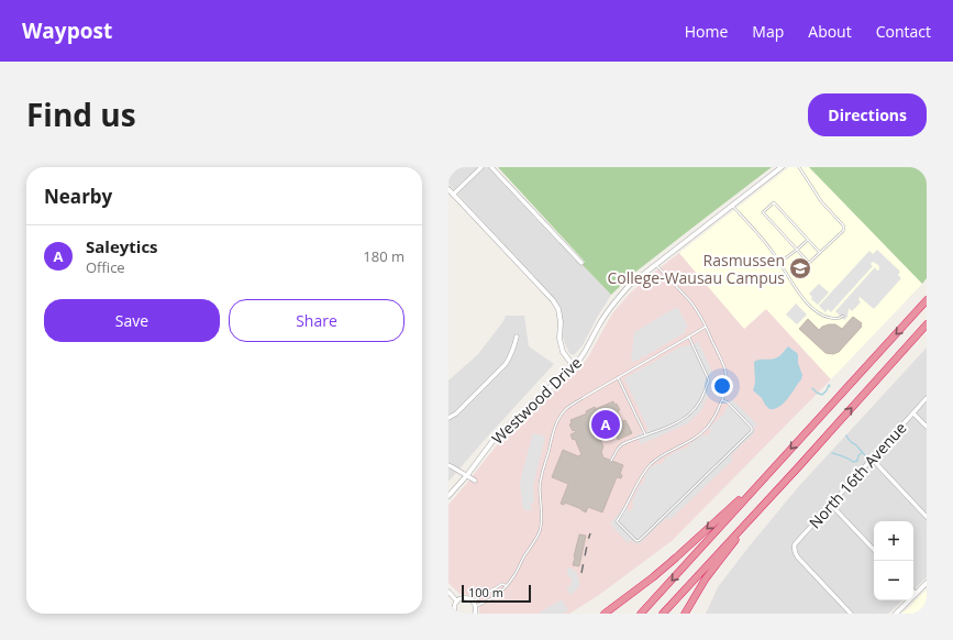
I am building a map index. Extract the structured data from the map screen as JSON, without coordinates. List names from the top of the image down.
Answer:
{
  "streets": {
    "street": ["Westwood Drive", "North 16th Avenue"]
  },
  "places": {
    "school or university": ["Rasmussen College-Wausau Campus"]
  },
  "scale_bar": "100 m",
  "page": {
    "header": "Waypost",
    "nav": [
      "Home",
      "Map",
      "About",
      "Contact"
    ],
    "title": "Find us",
    "buttons": [
      "Directions",
      ["Save", "Share"]
    ],
    "heading": "Nearby",
    "list": [
      {
        "mark": "A",
        "name": "Saleytics",
        "note": "Office",
        "value": "180 m"
      }
    ],
    "pins": "A",
    "map_buttons": ["+", "−"],
    "scale": "100 m"
  }
}
